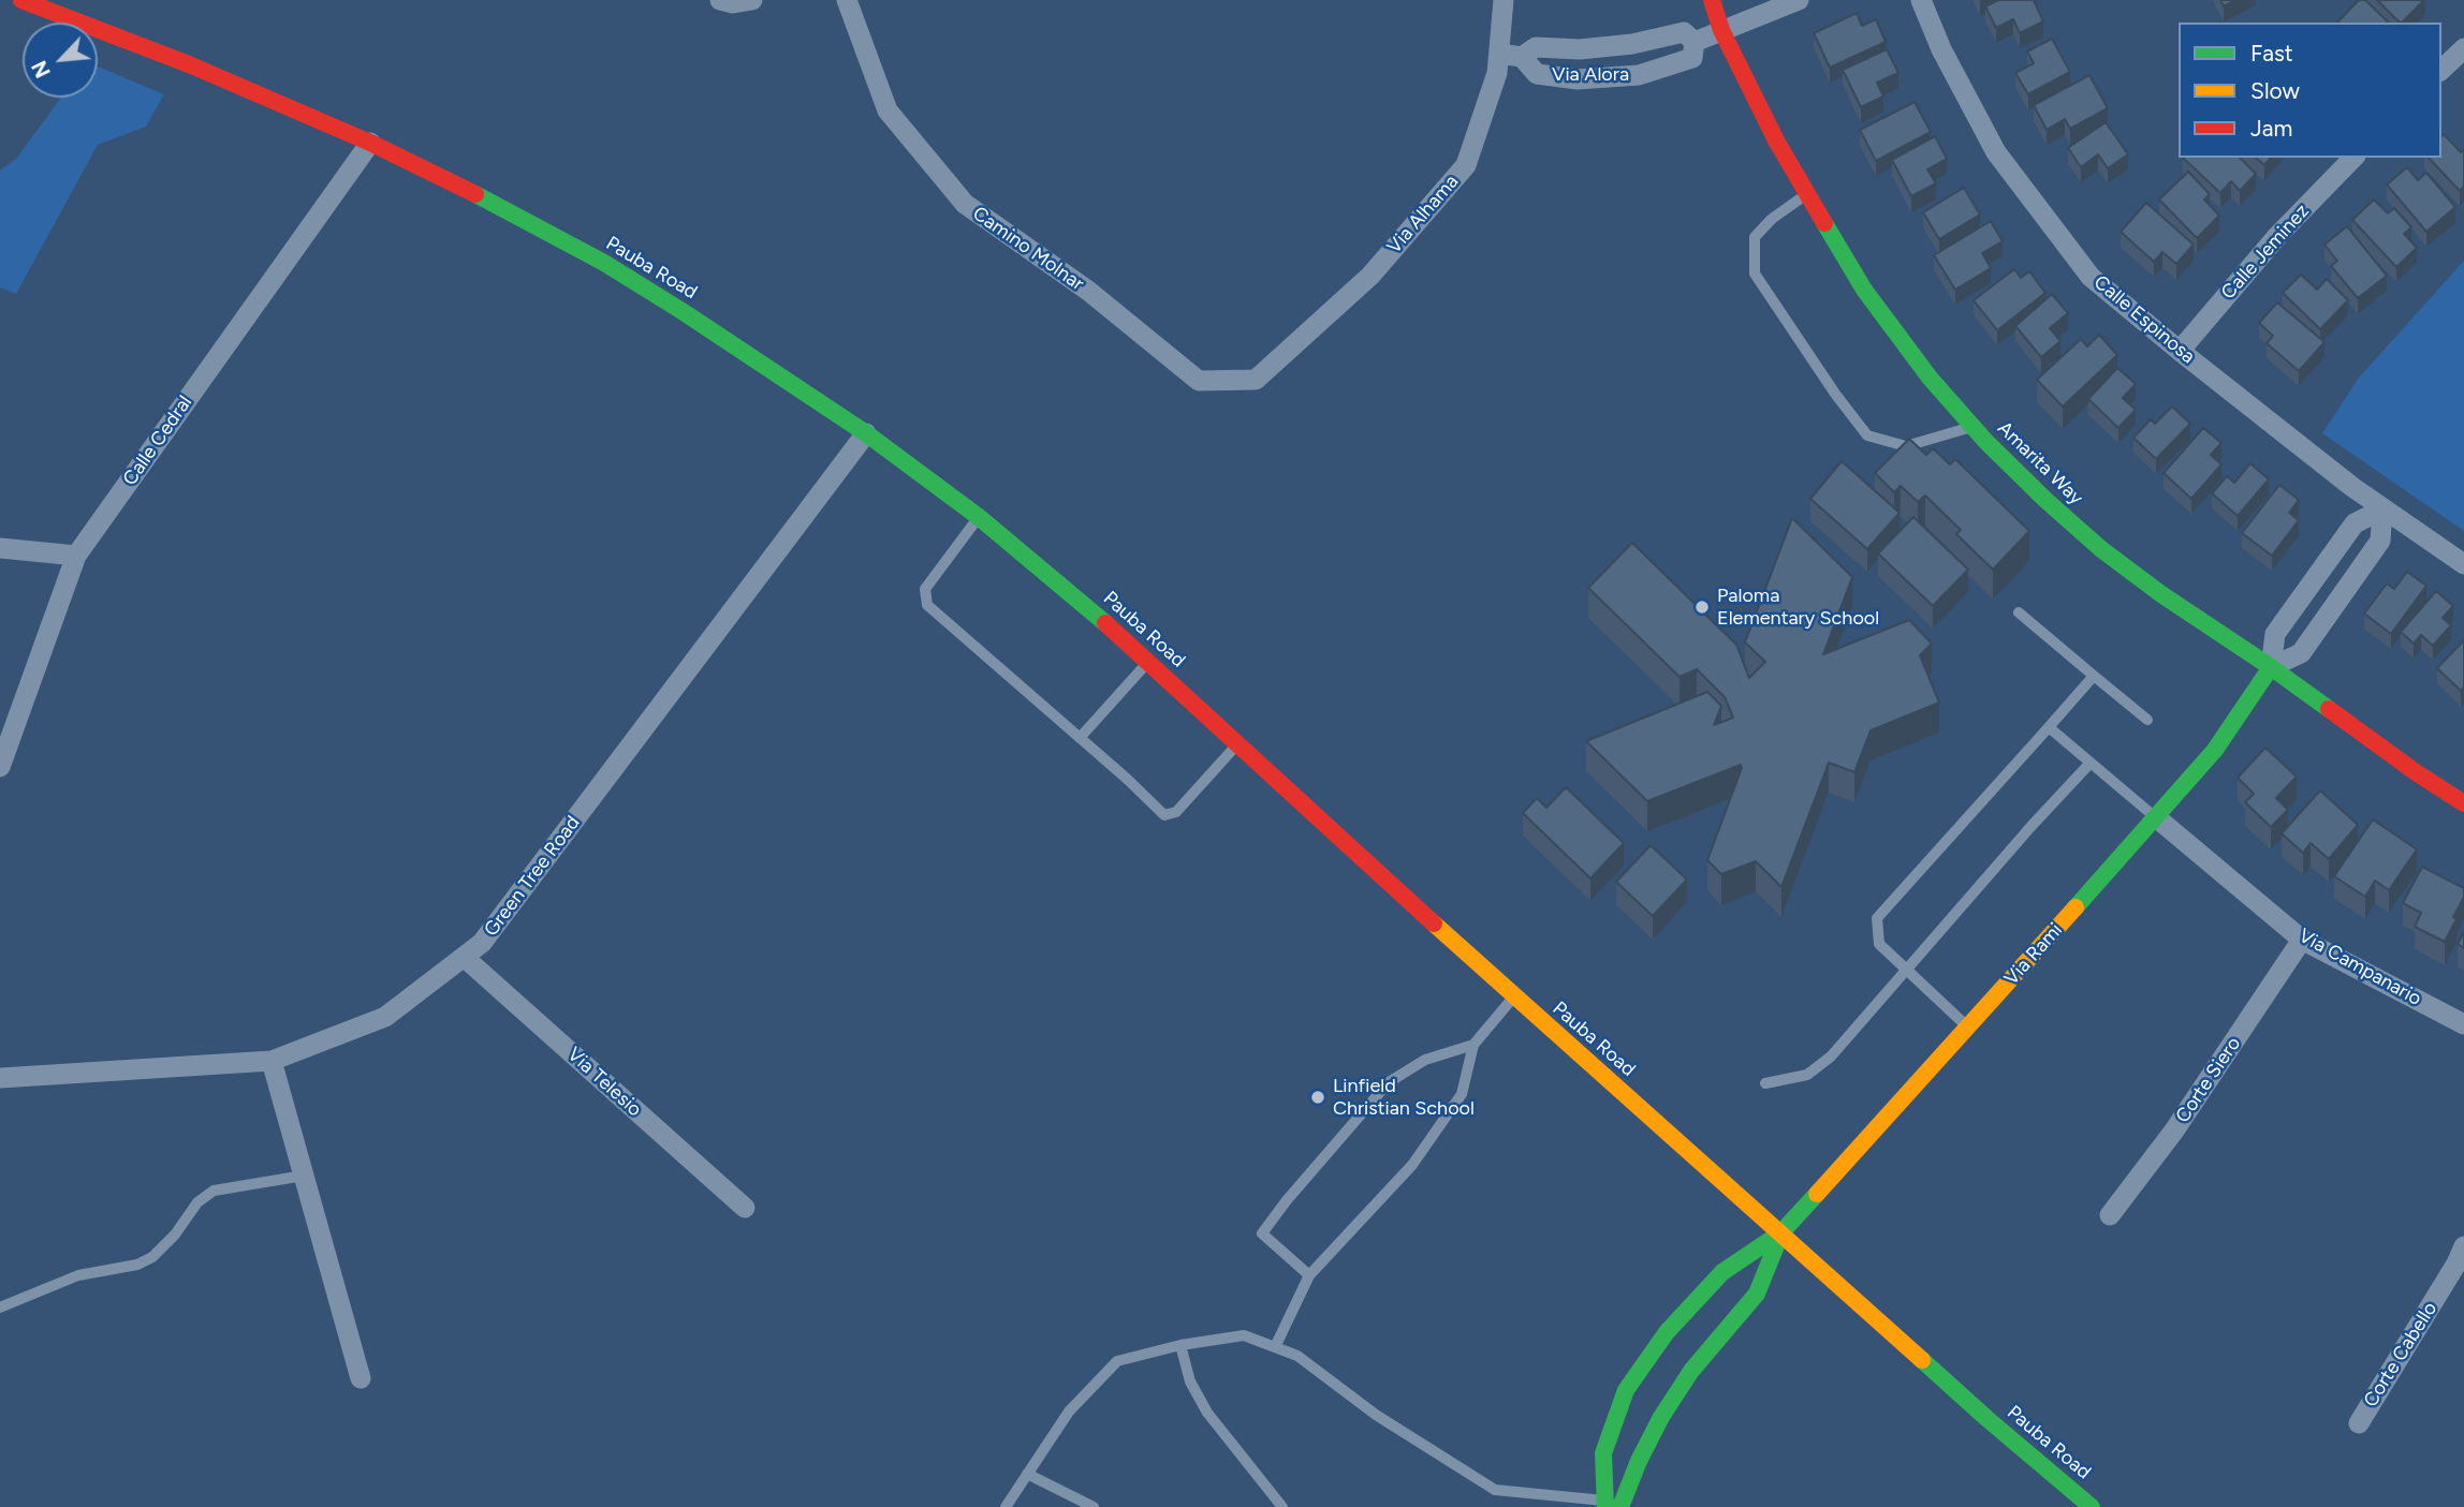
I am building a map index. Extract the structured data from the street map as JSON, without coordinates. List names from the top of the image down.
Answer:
{
  "streets": {
    "main road": ["Pauba Road", "Amarita Way", "Via Rami"],
    "street": [
      "Via Alora",
      "Via Alhama",
      "Camino Molnar",
      "Calle Jeminez",
      "Calle Espinosa",
      "Calle Cedral",
      "Green Tree Road",
      "Via Campanario",
      "Corte Siero",
      "Via Telesio",
      "Corte Cabello"
    ]
  },
  "crossings": [
    ["Via Alora", "Via Alhama"],
    ["Via Alora", "Amarita Way"],
    ["Via Alhama", "Camino Molnar"],
    ["Calle Jeminez", "Calle Espinosa"],
    ["Pauba Road", "Calle Cedral"],
    ["Pauba Road", "Green Tree Road"],
    ["Pauba Road", "Via Rami"],
    ["Calle Espinosa", "Via Rami"],
    ["Amarita Way", "Via Rami"],
    ["Green Tree Road", "Via Telesio"],
    ["Via Rami", "Via Campanario"],
    ["Via Campanario", "Corte Siero"]
  ],
  "places": ["Paloma Elementary School", "Linfield Christian School"],
  "legend": ["Fast", "Slow", "Jam"],
  "north": "bottom left"
}
